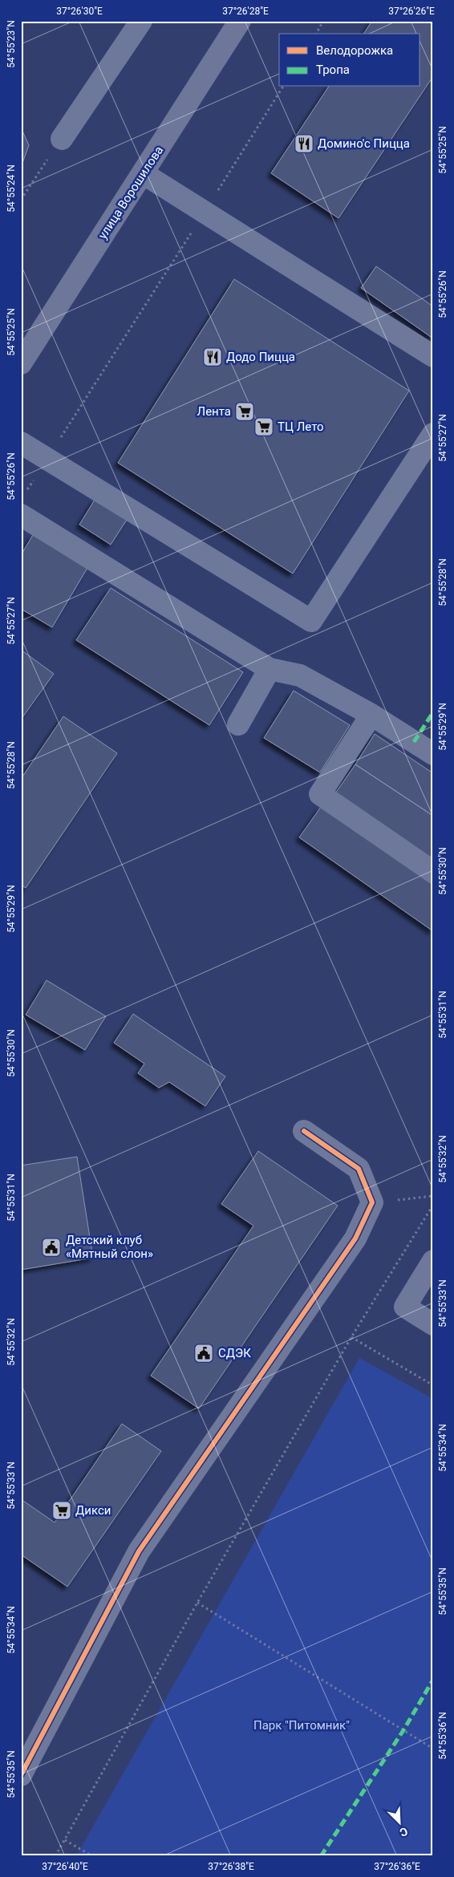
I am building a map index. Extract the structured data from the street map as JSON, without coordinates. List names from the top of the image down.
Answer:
{
  "streets": {
    "main road": ["улица Ворошилова"]
  },
  "parks": ["Парк \"Питомник\""],
  "places": {
    "restaurant": ["Домино'с Пицца", "Додо Пицца"],
    "supermarket": ["Лента", "ТЦ Лето", "Дикси"],
    "public building": ["Детский клуб «Мятный слон»", "СДЭК"]
  },
  "legend": ["Велодорожка", "Тропа"],
  "north": "bottom right",
  "coordinates": [
    "37°26'30\"E",
    "37°26'28\"E",
    "37°26'26\"E",
    "54°55'23\"N",
    "54°55'25\"N",
    "54°55'24\"N",
    "54°55'26\"N",
    "54°55'27\"N",
    "54°55'28\"N",
    "54°55'29\"N",
    "54°55'30\"N",
    "54°55'31\"N",
    "54°55'32\"N",
    "54°55'33\"N",
    "54°55'34\"N",
    "54°55'35\"N",
    "54°55'36\"N",
    "37°26'40\"E",
    "37°26'38\"E",
    "37°26'36\"E"
  ]
}
